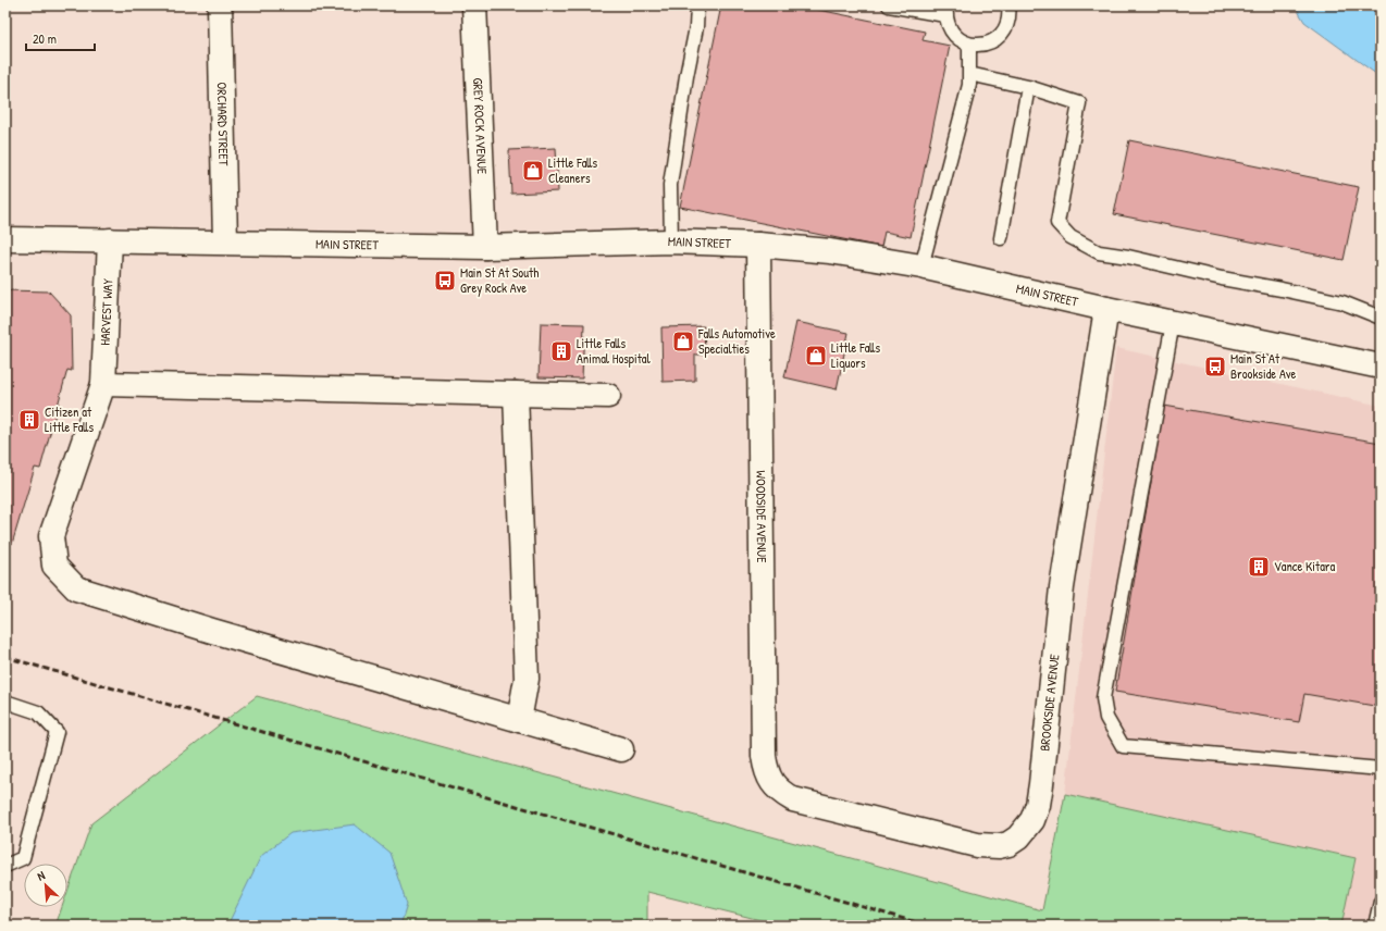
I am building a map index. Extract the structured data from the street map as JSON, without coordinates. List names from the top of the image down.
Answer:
{
  "streets": {
    "street": [
      "ORCHARD STREET",
      "GREY ROCK AVENUE",
      "MAIN STREET",
      "HARVEST WAY",
      "WOODSIDE AVENUE",
      "BROOKSIDE AVENUE"
    ]
  },
  "crossings": [
    ["ORCHARD STREET", "MAIN STREET"],
    ["GREY ROCK AVENUE", "MAIN STREET"],
    ["MAIN STREET", "HARVEST WAY"],
    ["MAIN STREET", "WOODSIDE AVENUE"],
    ["MAIN STREET", "BROOKSIDE AVENUE"],
    ["WOODSIDE AVENUE", "BROOKSIDE AVENUE"]
  ],
  "places": {
    "shop": ["Little Falls Cleaners", "Falls Automotive Specialties", "Little Falls Liquors"],
    "bus stop": ["Main St At South Grey Rock Ave", "Main St At Brookside Ave"],
    "building": ["Little Falls Animal Hospital", "Citizen at Little Falls", "Vance Kitara"]
  },
  "scale_bar": "20 m",
  "north": "top left"
}
